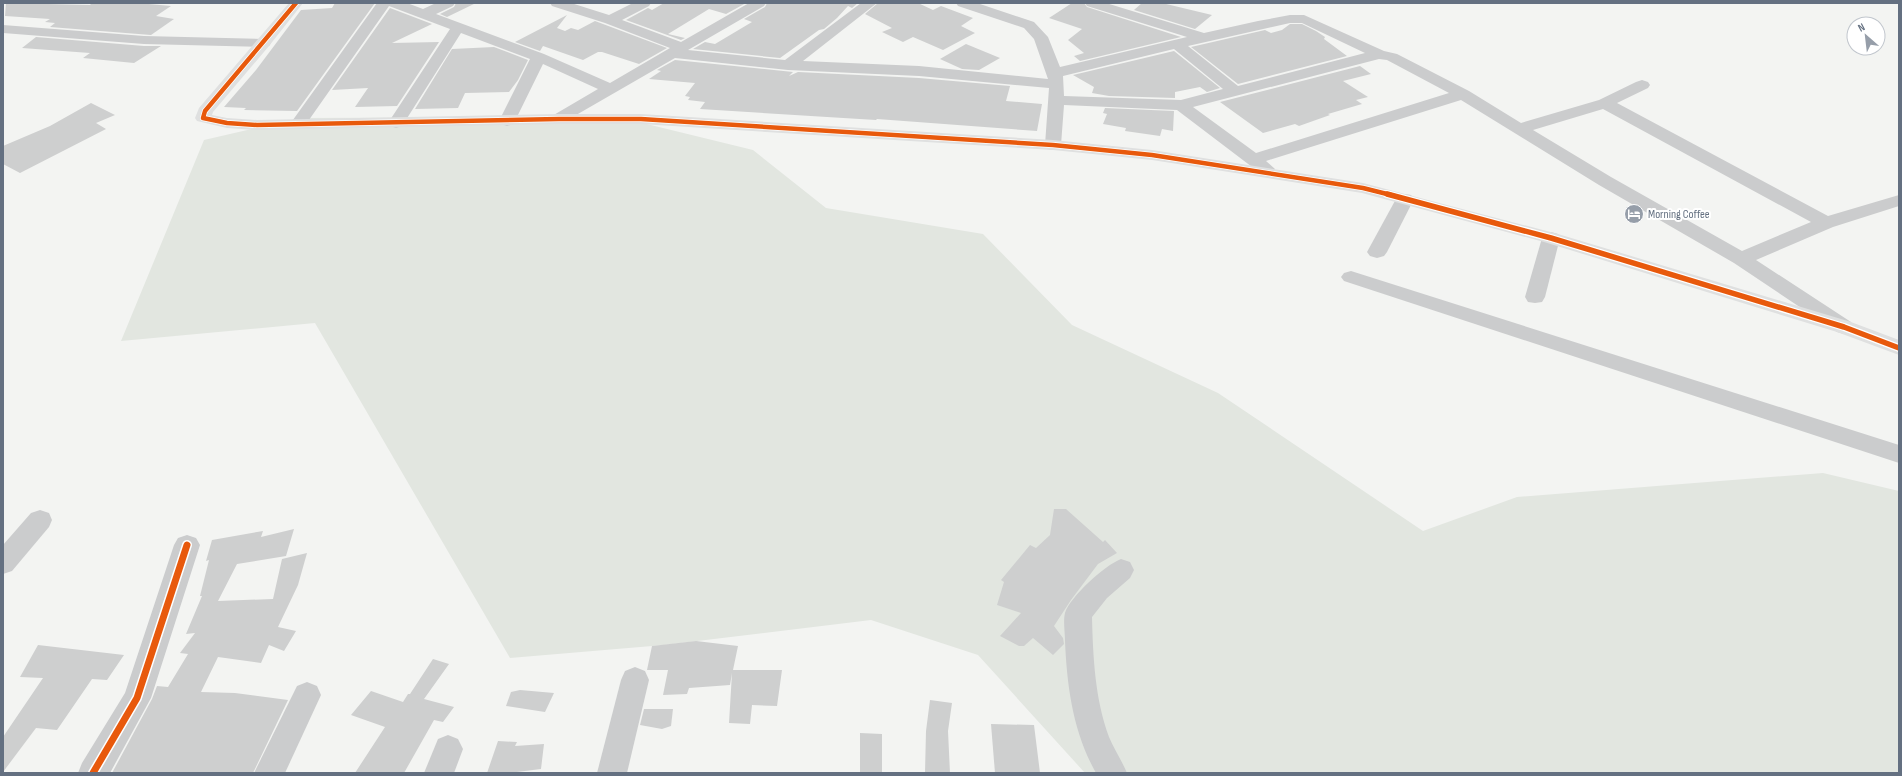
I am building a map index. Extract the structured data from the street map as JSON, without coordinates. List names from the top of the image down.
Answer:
{
  "places": {
    "hotel": ["Morning Coffee"]
  },
  "north": "top left"
}
